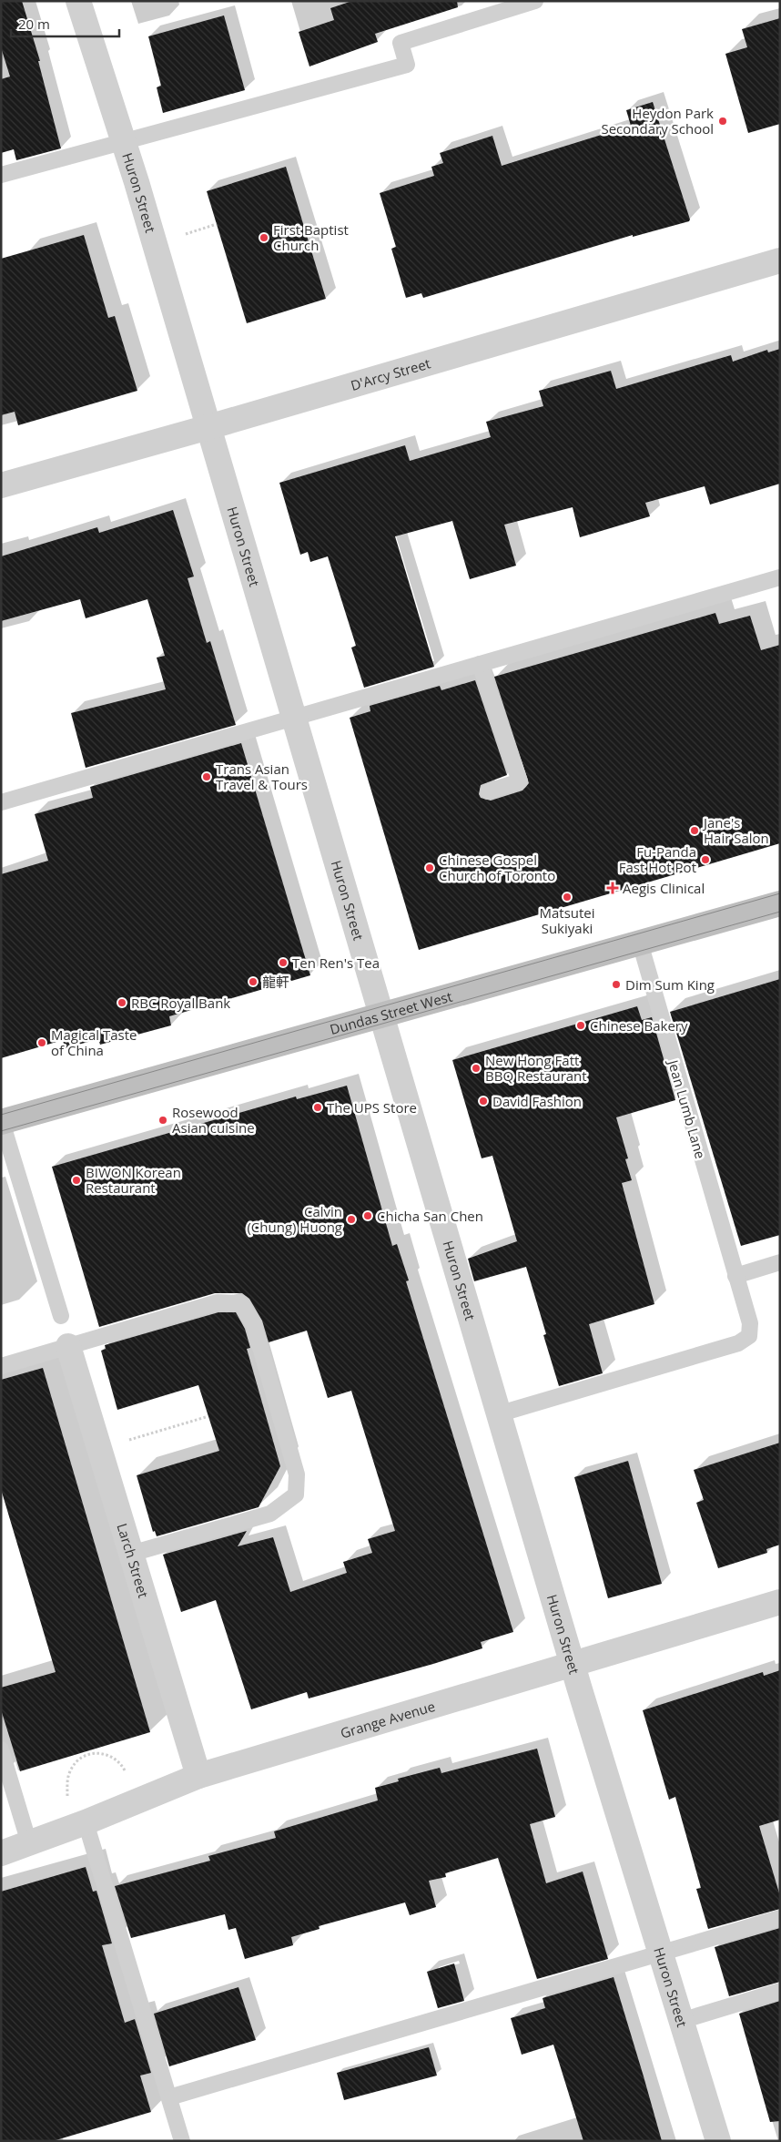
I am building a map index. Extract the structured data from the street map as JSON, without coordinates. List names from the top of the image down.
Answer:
{
  "streets": {
    "main road": ["Dundas Street West"],
    "street": [
      "Huron Street",
      "D'Arcy Street",
      "Larch Street",
      "Grange Avenue"
    ],
    "lane": ["Jean Lumb Lane"]
  },
  "crossings": [
    ["Huron Street", "D'Arcy Street"],
    ["Huron Street", "Dundas Street West"],
    ["Huron Street", "Jean Lumb Lane"],
    ["Huron Street", "Grange Avenue"],
    ["Dundas Street West", "Jean Lumb Lane"],
    ["Larch Street", "Grange Avenue"]
  ],
  "places": {
    "other": [
      "Heydon Park Secondary School",
      "First Baptist Church",
      "Trans Asian Travel & Tours",
      "Jane's Hair Salon",
      "Fu-Panda Fast Hot Pot",
      "Chinese Gospel Church of Toronto",
      "Matsutei Sukiyaki",
      "Ten Ren's Tea",
      "龍軒",
      "Dim Sum King",
      "RBC Royal Bank",
      "Chinese Bakery",
      "Magical Taste of China",
      "New Hong Fatt BBQ Restaurant",
      "David Fashion",
      "The UPS Store",
      "Rosewood Asian cuisine",
      "BIWON Korean Restaurant",
      "Chicha San Chen",
      "Calvin (Chung) Huong"
    ],
    "health": ["Aegis Clinical"]
  },
  "scale_bar": "20 m"
}
